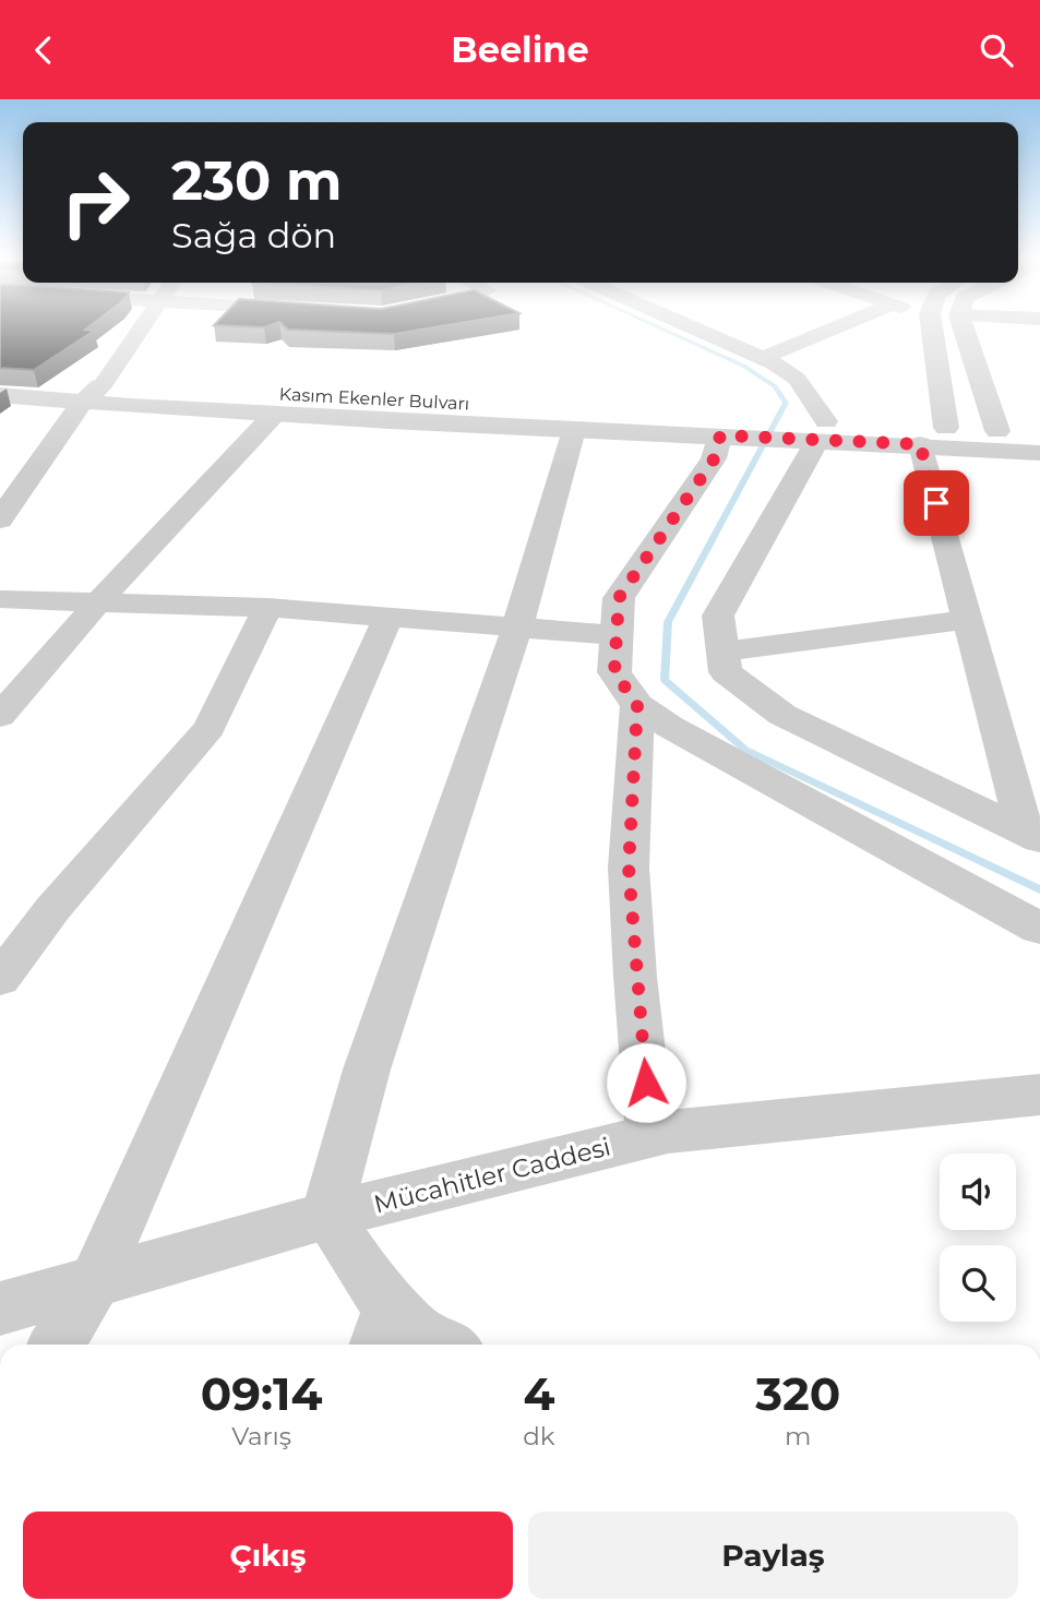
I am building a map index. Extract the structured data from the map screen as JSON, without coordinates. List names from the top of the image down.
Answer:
{
  "streets": {
    "street": ["Kasım Ekenler Bulvarı", "Mücahitler Caddesi"]
  },
  "page": {
    "header": "Beeline",
    "turn": ["230 m", "Sağa dön"],
    "eta": [
      "09:14",
      "Varış",
      "4",
      "dk",
      "320",
      "m"
    ],
    "buttons": ["Çıkış", "Paylaş"]
  }
}
